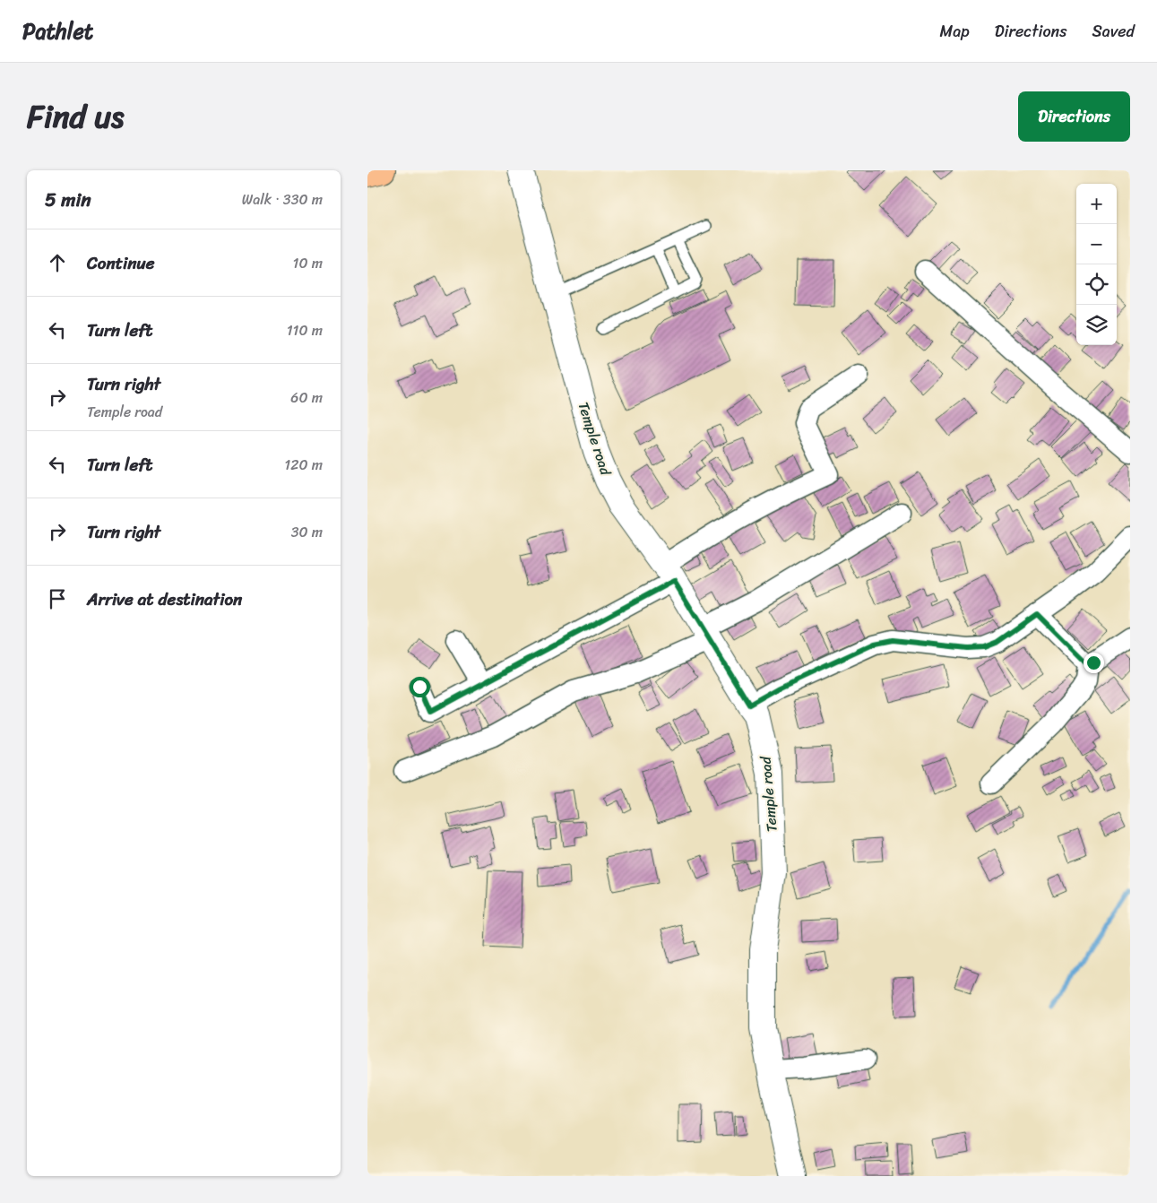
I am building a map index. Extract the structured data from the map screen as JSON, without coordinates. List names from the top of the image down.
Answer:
{
  "streets": {
    "street": ["Temple road"]
  },
  "page": {
    "header": "Pathlet",
    "nav": ["Map", "Directions", "Saved"],
    "title": "Find us",
    "buttons": "Directions",
    "heading": ["5 min", "Walk · 330 m"],
    "map_buttons": ["+", "−"],
    "list": [
      ["Continue", "10 m"],
      ["Turn left", "110 m"],
      ["Turn right", "Temple road", "60 m"],
      ["Turn left", "120 m"],
      ["Turn right", "30 m"],
      "Arrive at destination"
    ]
  }
}
